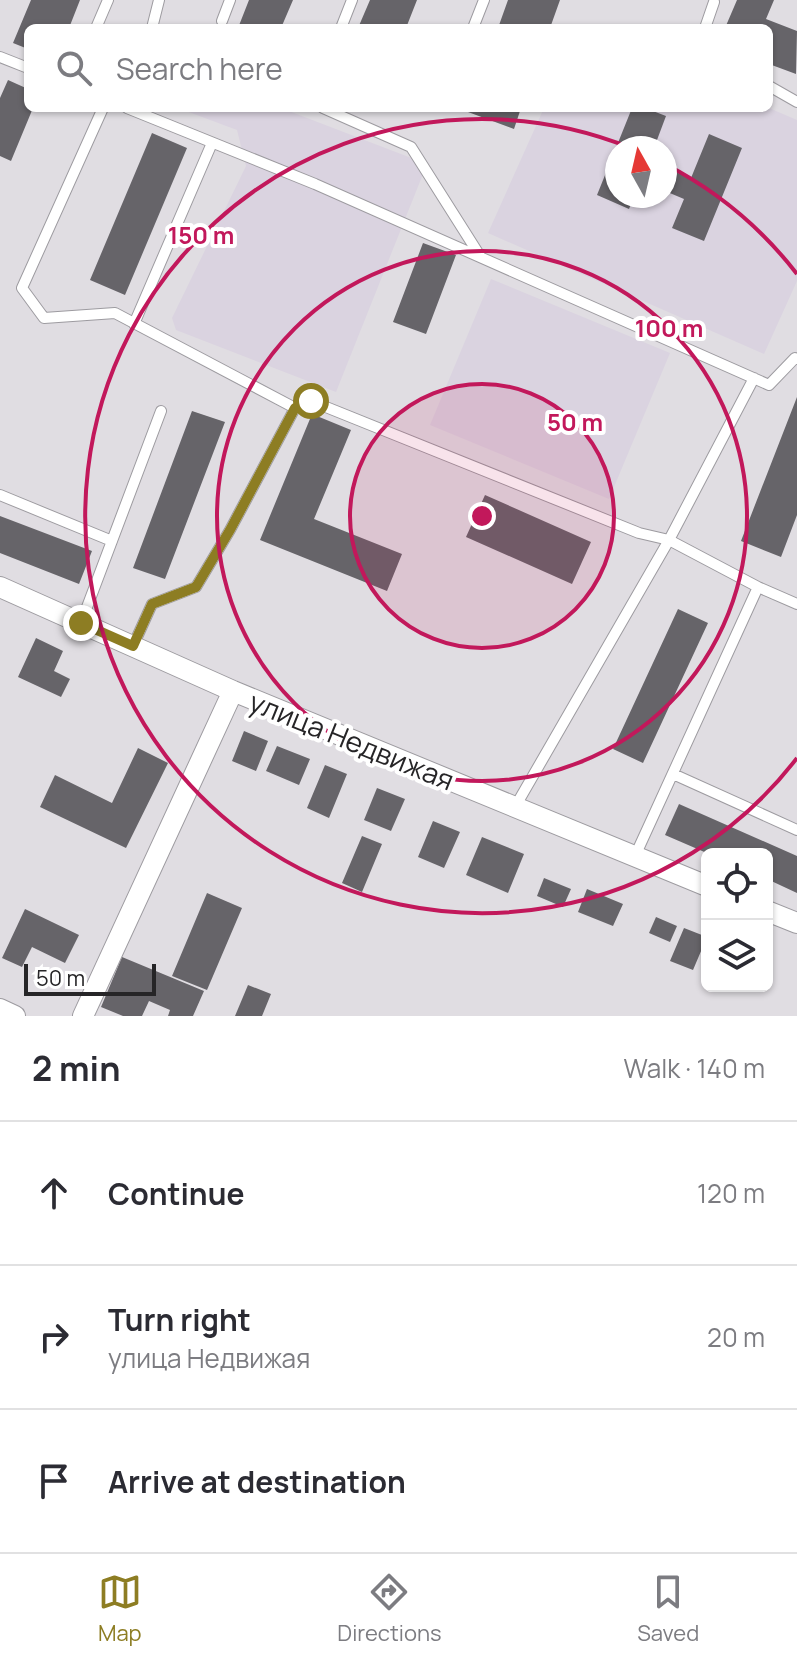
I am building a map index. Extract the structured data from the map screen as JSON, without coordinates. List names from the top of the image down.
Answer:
{
  "streets": {
    "street": ["улица Недвижая"]
  },
  "scale_bar": "50 m",
  "north": "top",
  "page": {
    "search": "Search here",
    "scale": "50 m",
    "heading": ["2 min", "Walk · 140 m"],
    "list": [
      ["Continue", "120 m"],
      ["Turn right", "улица Недвижая", "20 m"],
      "Arrive at destination"
    ],
    "nav": ["Map", "Directions", "Saved"]
  },
  "rings": ["150 m", "100 m", "50 m"]
}
